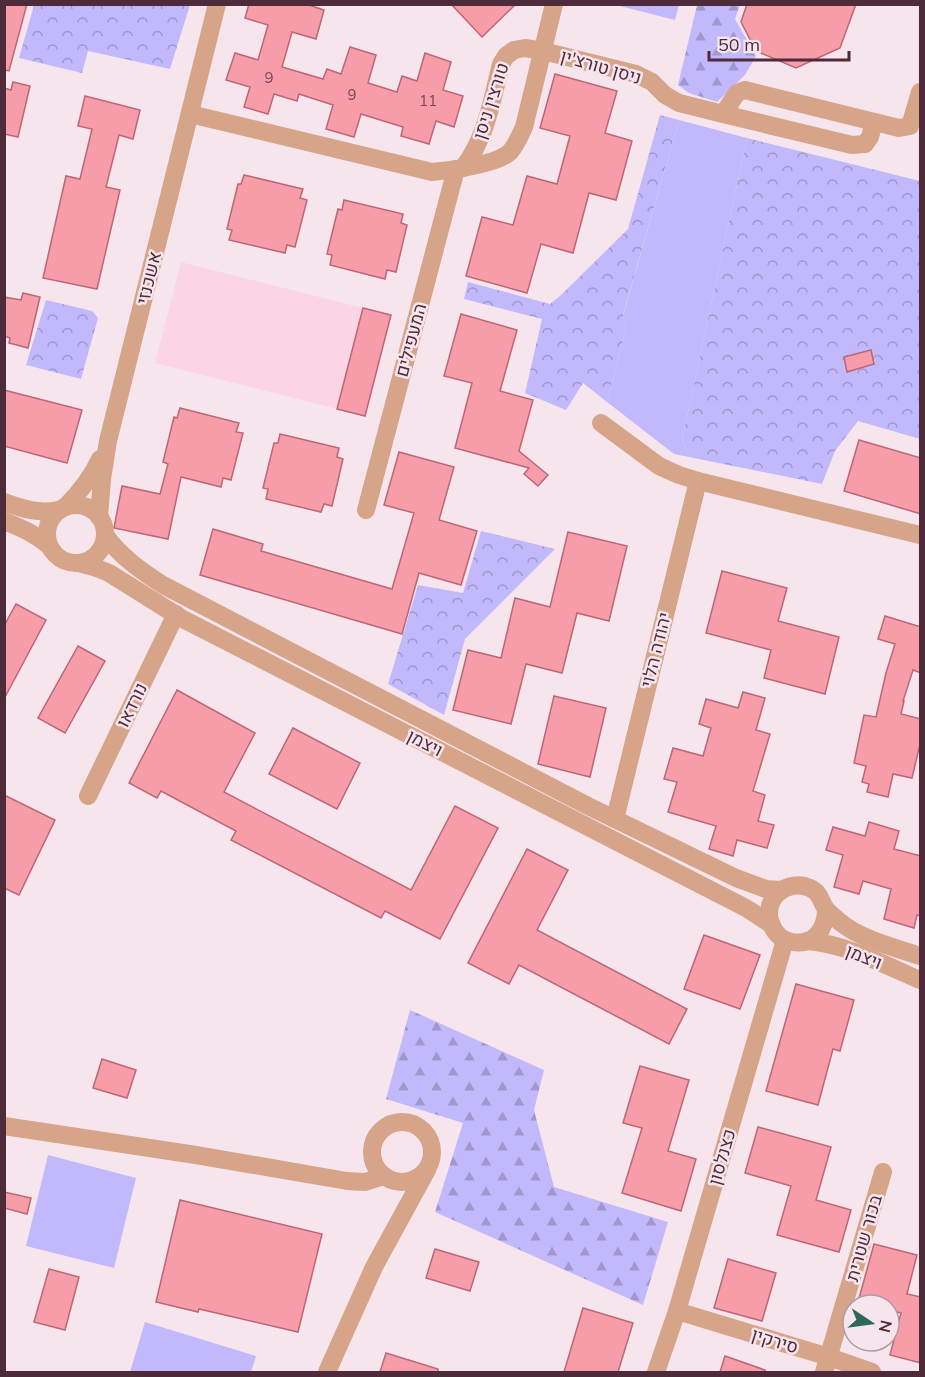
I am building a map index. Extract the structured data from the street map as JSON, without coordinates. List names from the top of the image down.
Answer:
{
  "streets": {
    "street": [
      "ניסן טורצ'ין",
      "טורצין ניסן",
      "אשכנזי",
      "המעפילים",
      "יהודה הלוי",
      "נורדאו",
      "ויצמן",
      "כצנלסון",
      "בכור שטרית",
      "סירקין"
    ]
  },
  "crossings": [
    ["ניסן טורצ'ין", "טורצין ניסן"],
    ["טורצין ניסן", "המעפילים"],
    ["אשכנזי", "ויצמן"],
    ["יהודה הלוי", "ויצמן"],
    ["נורדאו", "ויצמן"],
    ["ויצמן", "כצנלסון"],
    ["כצנלסון", "סירקין"],
    ["בכור שטרית", "סירקין"]
  ],
  "house_numbers": ["9", "9", "11"],
  "scale_bar": "50 m",
  "north": "right"
}
